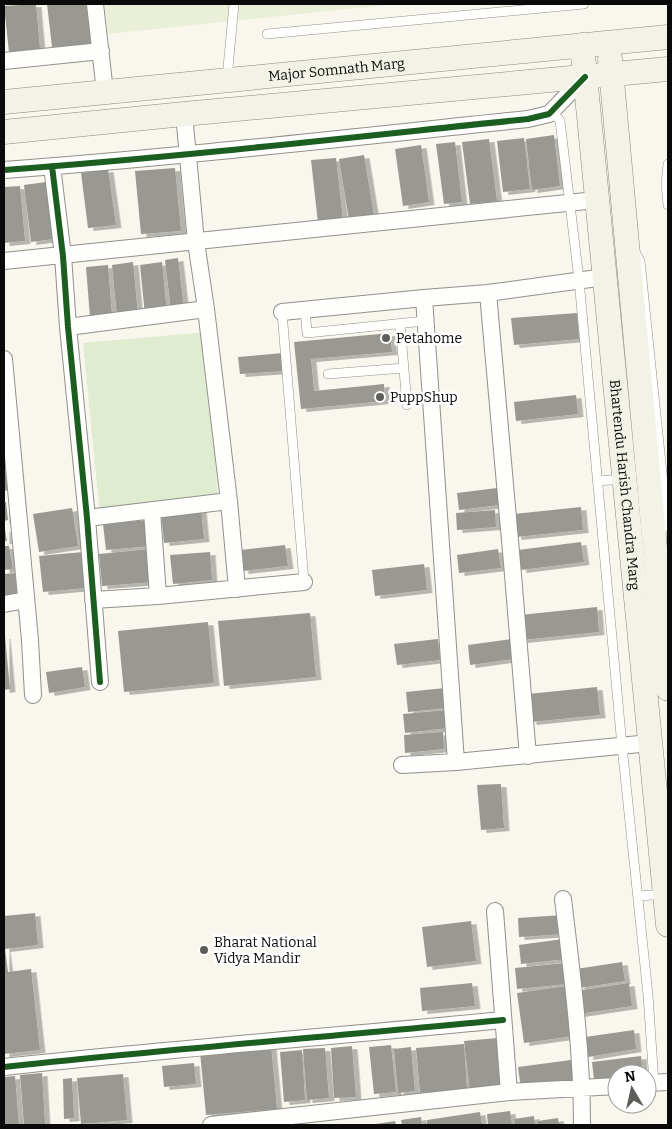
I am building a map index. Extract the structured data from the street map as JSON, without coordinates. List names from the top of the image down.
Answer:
{
  "streets": {
    "main road": ["Major Somnath Marg", "Bhartendu Harish Chandra Marg"]
  },
  "crossings": [
    ["Major Somnath Marg", "Bhartendu Harish Chandra Marg"]
  ],
  "places": ["Petahome", "PuppShup", "Bharat National Vidya Mandir"],
  "north": "top"
}
